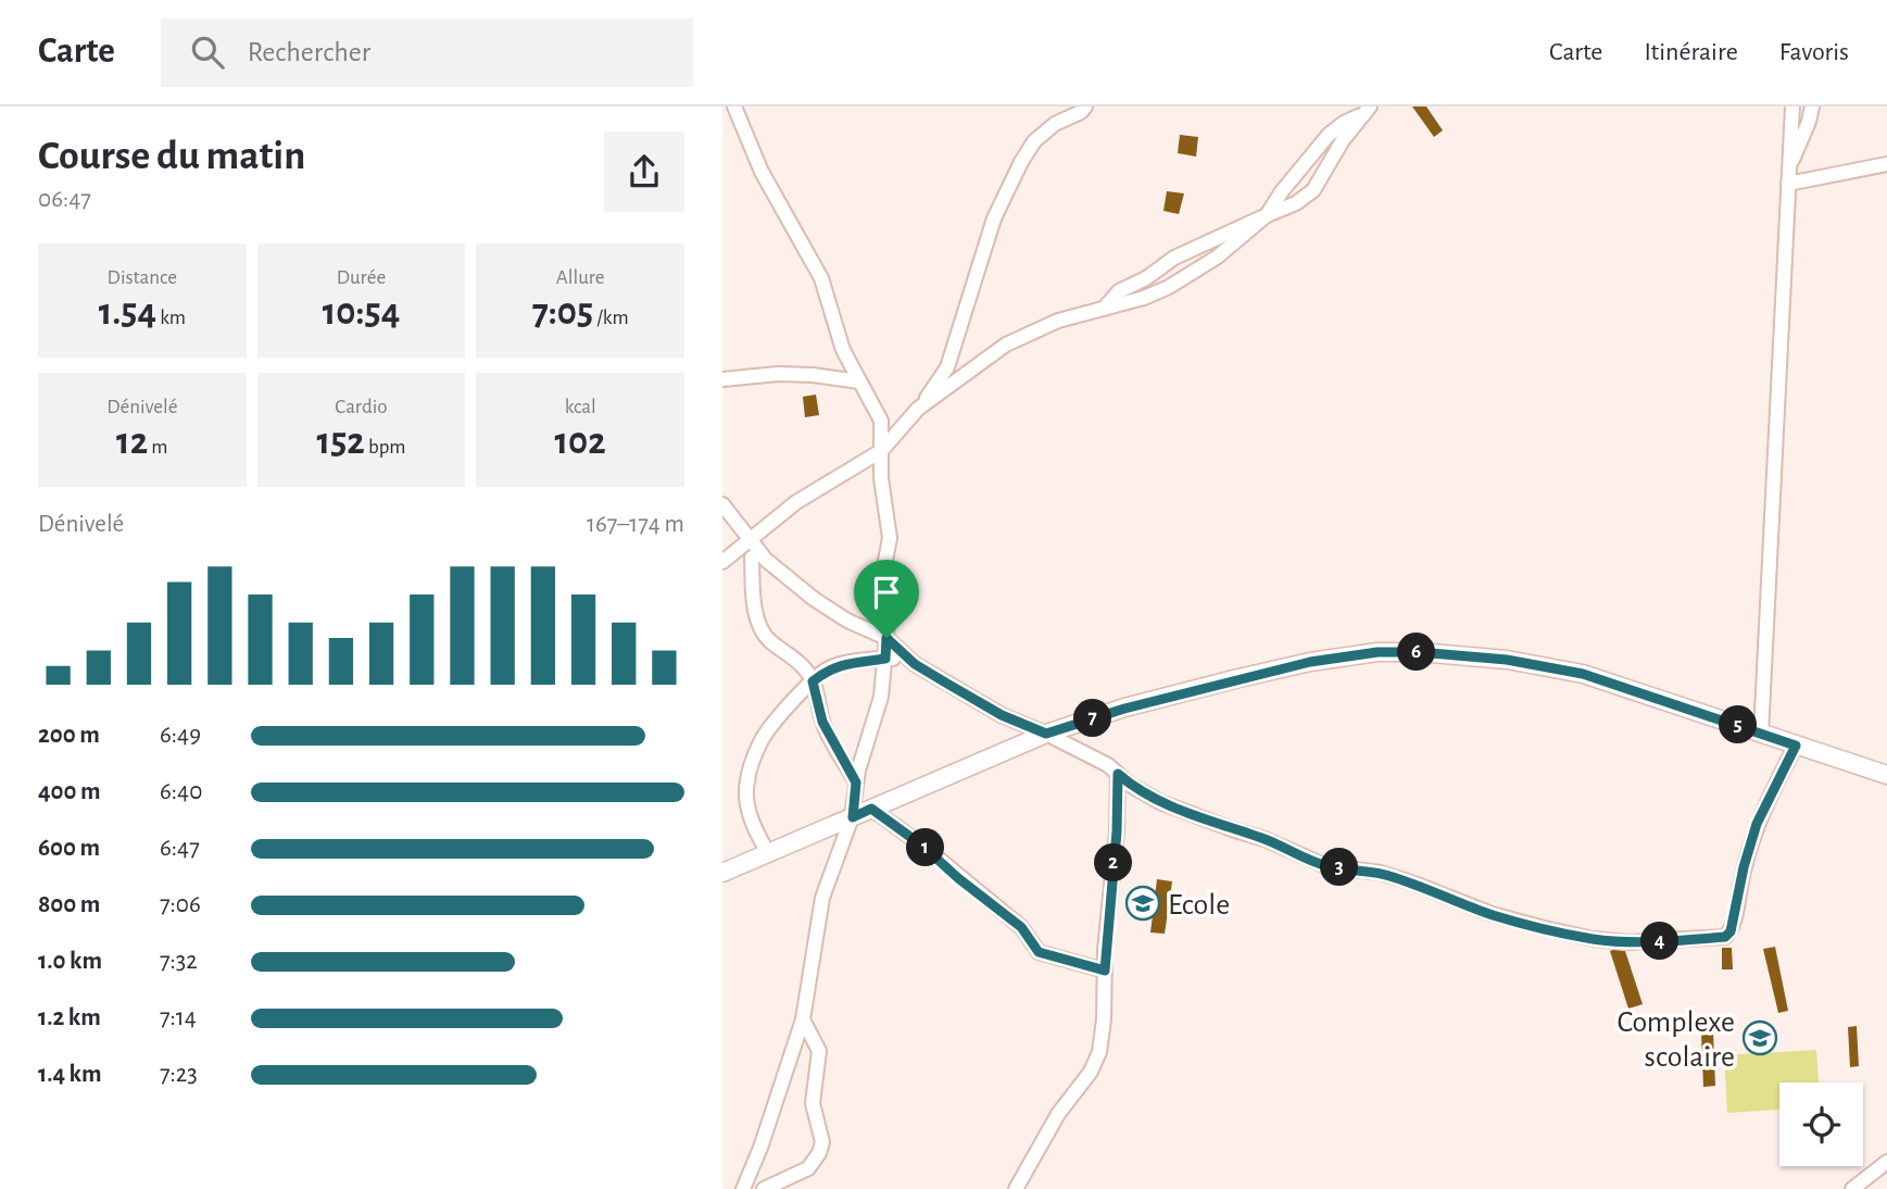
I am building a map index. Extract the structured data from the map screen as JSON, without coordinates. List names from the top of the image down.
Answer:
{
  "places": {
    "school or university": ["Ecole", "Complexe scolaire"]
  },
  "page": {
    "header": "Carte",
    "search": "Rechercher",
    "nav": ["Carte", "Itinéraire", "Favoris"],
    "heading": ["Course du matin", "06:47"],
    "stats": [
      ["Distance", "1.54 km"],
      ["Durée", "10:54"],
      ["Allure", "7:05 /km"],
      ["Dénivelé", "12 m"],
      ["Cardio", "152 bpm"],
      ["kcal", "102"]
    ],
    "chart": ["Dénivelé", "167–174 m"],
    "pins": [
      "6",
      "7",
      "5",
      "1",
      "2",
      "3",
      "4"
    ],
    "list": [
      {
        "name": "200 m",
        "note": "6:49"
      },
      {
        "name": "400 m",
        "note": "6:40"
      },
      {
        "name": "600 m",
        "note": "6:47"
      },
      {
        "name": "800 m",
        "note": "7:06"
      },
      {
        "name": "1.0 km",
        "note": "7:32"
      },
      {
        "name": "1.2 km",
        "note": "7:14"
      },
      {
        "name": "1.4 km",
        "note": "7:23"
      }
    ]
  }
}
